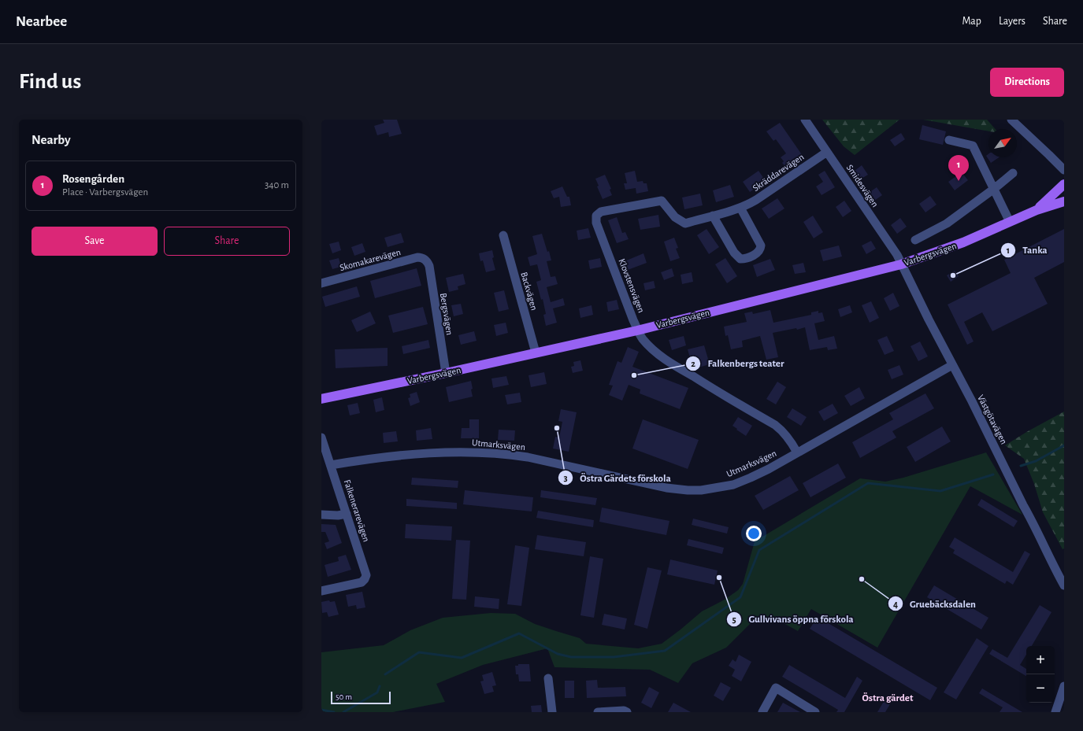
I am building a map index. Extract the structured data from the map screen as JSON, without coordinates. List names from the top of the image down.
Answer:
{
  "streets": {
    "main road": ["Varbergsvägen"],
    "street": [
      "Skräddarevägen",
      "Smidesvägen",
      "Skomakarevägen",
      "Klovstensvägen",
      "Backvägen",
      "Bergsvägen",
      "Västgötavägen",
      "Utmarksvägen",
      "Falkenerarevägen"
    ]
  },
  "crossings": [
    ["Skräddarevägen", "Smidesvägen"],
    ["Skräddarevägen", "Klovstensvägen"],
    ["Smidesvägen", "Varbergsvägen"],
    ["Smidesvägen", "Västgötavägen"],
    ["Varbergsvägen", "Klovstensvägen"],
    ["Varbergsvägen", "Backvägen"],
    ["Varbergsvägen", "Bergsvägen"],
    ["Varbergsvägen", "Västgötavägen"],
    ["Skomakarevägen", "Bergsvägen"],
    ["Klovstensvägen", "Utmarksvägen"],
    ["Västgötavägen", "Utmarksvägen"],
    ["Utmarksvägen", "Falkenerarevägen"]
  ],
  "districts": ["Östra gärdet"],
  "places": [
    "Tanka",
    "Falkenbergs teater",
    "Östra Gärdets förskola",
    "Gullvivans öppna förskola",
    "Gruebäcksdalen"
  ],
  "scale_bar": "50 m",
  "north": "top right",
  "page": {
    "header": "Nearbee",
    "nav": ["Map", "Layers", "Share"],
    "buttons": [
      "Directions",
      ["Save", "Share"]
    ],
    "title": "Find us",
    "heading": "Nearby",
    "pins": "1",
    "list": [
      {
        "mark": "1",
        "name": "Rosengården",
        "note": "Place · Varbergsvägen",
        "value": "340 m"
      }
    ],
    "map_buttons": ["+", "−"],
    "scale": "50 m"
  }
}
